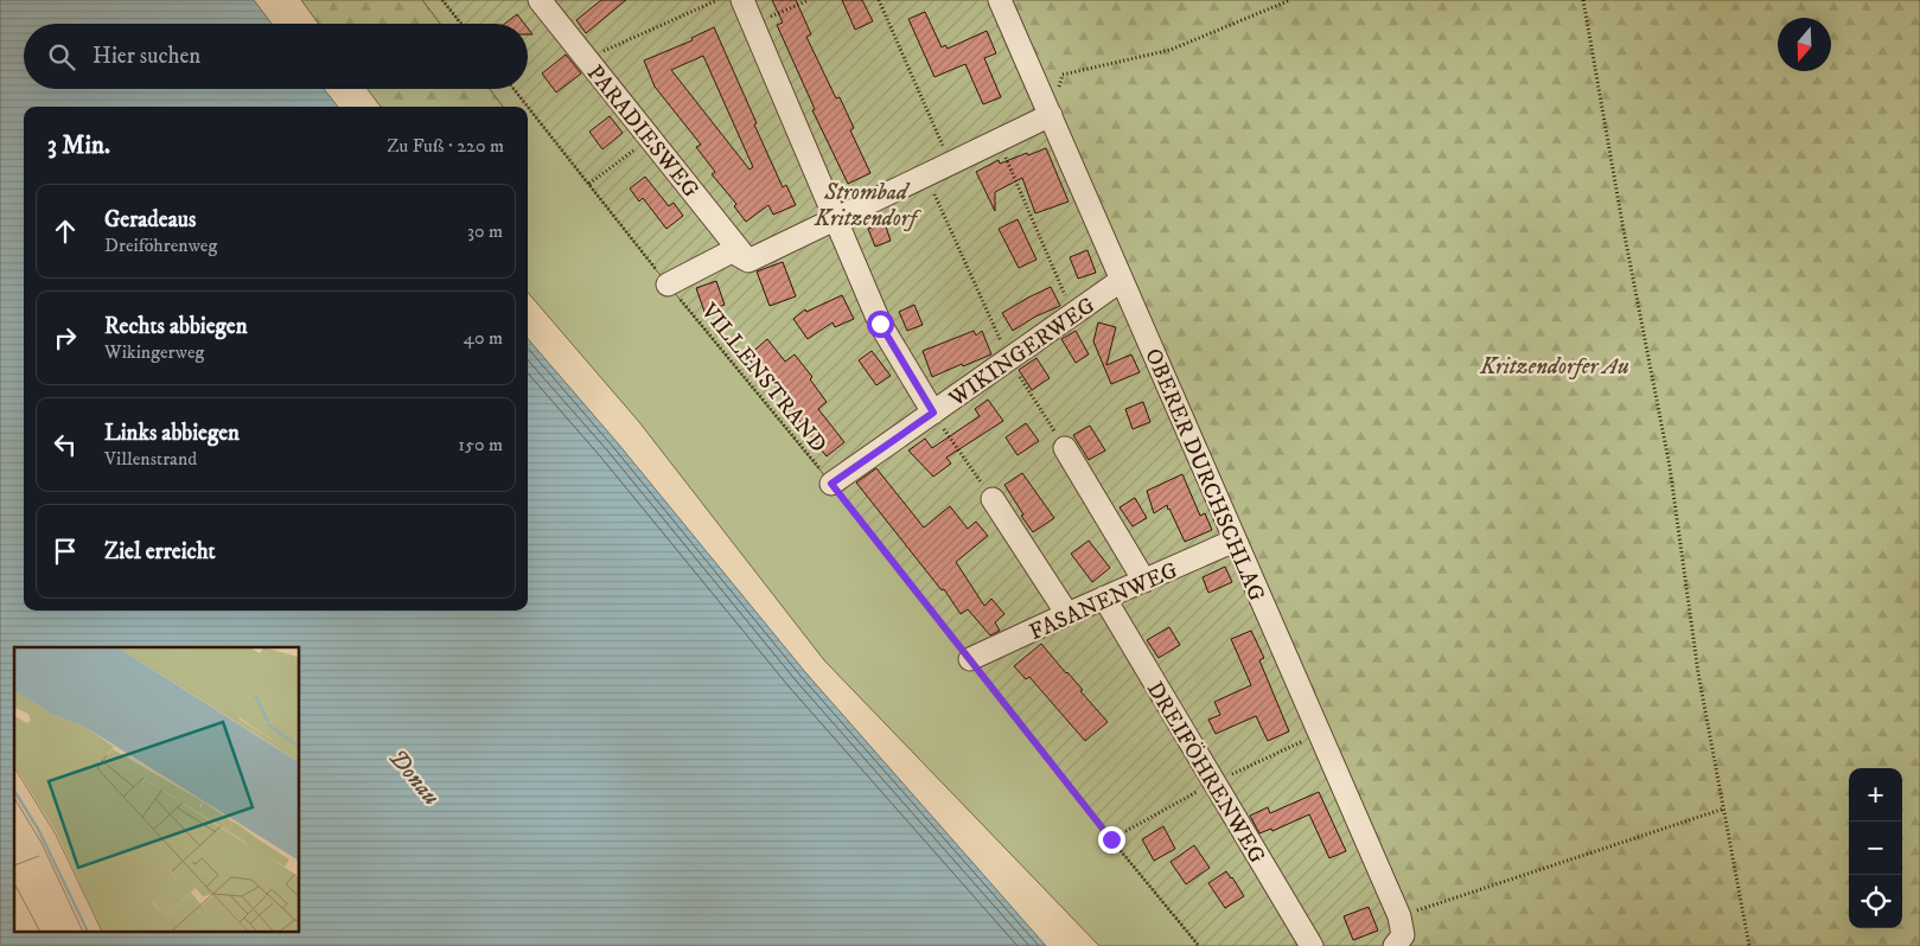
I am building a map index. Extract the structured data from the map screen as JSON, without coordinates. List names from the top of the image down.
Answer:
{
  "streets": {
    "street": [
      "PARADIESWEG",
      "WIKINGERWEG",
      "OBERER DURCHSCHLAG",
      "FASANENWEG",
      "DREIFÖHRENWEG"
    ],
    "path": ["VILLENSTRAND"]
  },
  "crossings": [
    ["WIKINGERWEG", "VILLENSTRAND"],
    ["WIKINGERWEG", "OBERER DURCHSCHLAG"],
    ["VILLENSTRAND", "FASANENWEG"],
    ["OBERER DURCHSCHLAG", "FASANENWEG"],
    ["FASANENWEG", "DREIFÖHRENWEG"]
  ],
  "water": ["Donau"],
  "parks": ["Strombad Kritzendorf", "Kritzendorfer Au"],
  "north": "bottom",
  "page": {
    "search": "Hier suchen",
    "heading": ["3 Min.", "Zu Fuß · 220 m"],
    "list": [
      ["Geradeaus", "Dreiföhrenweg", "30 m"],
      ["Rechts abbiegen", "Wikingerweg", "40 m"],
      ["Links abbiegen", "Villenstrand", "150 m"],
      "Ziel erreicht"
    ],
    "map_buttons": ["+", "−"]
  }
}
